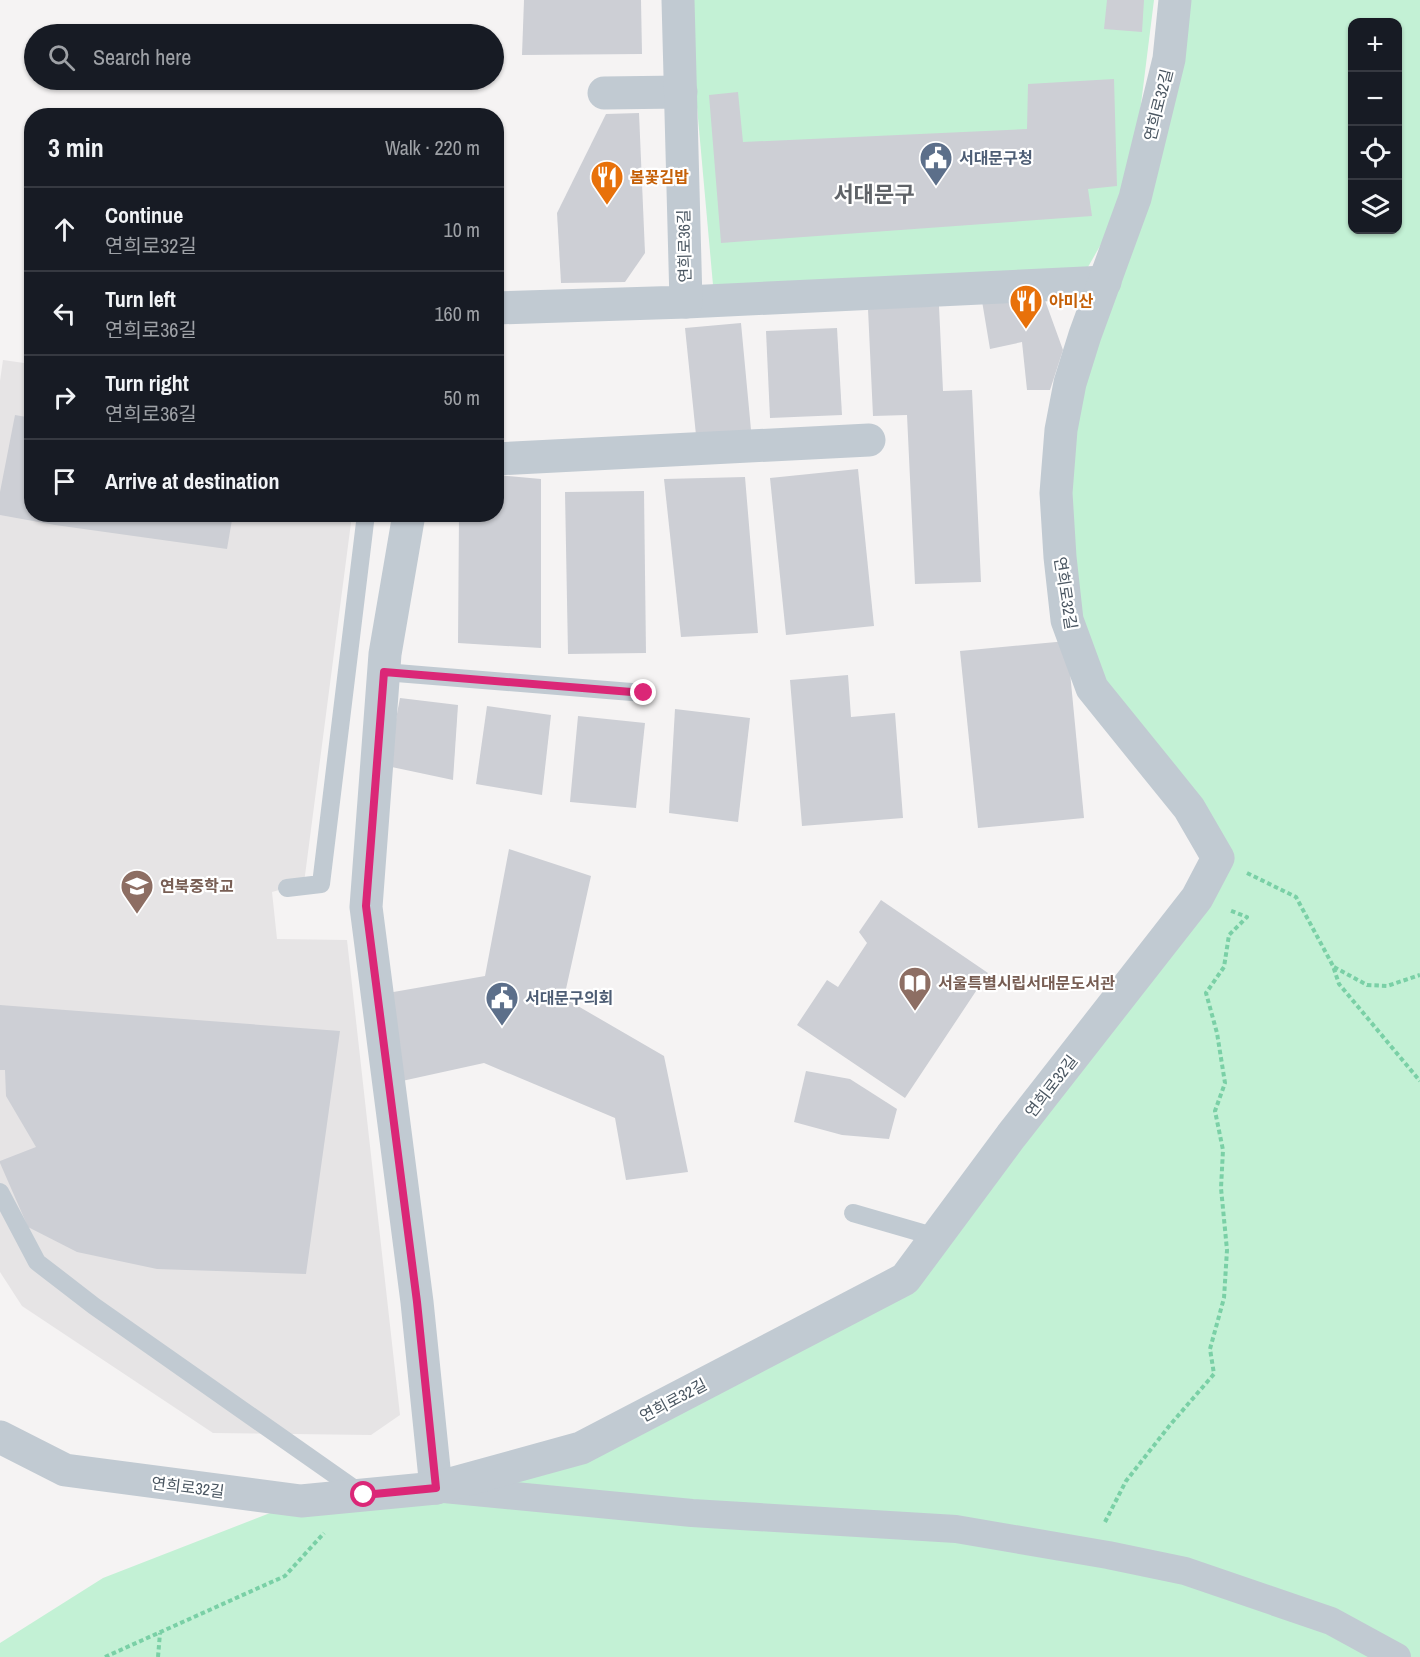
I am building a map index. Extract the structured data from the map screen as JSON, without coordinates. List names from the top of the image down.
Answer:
{
  "streets": {
    "street": ["연희로32길", "연희로36길"]
  },
  "districts": ["서대문구"],
  "places": {
    "public building": ["서대문구청", "서대문구의회"],
    "restaurant": ["봄꽃김밥", "아미산"],
    "school or university": ["연북중학교"],
    "library": ["서울특별시립서대문도서관"]
  },
  "page": {
    "map_buttons": ["+", "−"],
    "search": "Search here",
    "heading": ["3 min", "Walk · 220 m"],
    "list": [
      ["Continue", "연희로32길", "10 m"],
      ["Turn left", "연희로36길", "160 m"],
      ["Turn right", "연희로36길", "50 m"],
      "Arrive at destination"
    ]
  }
}
